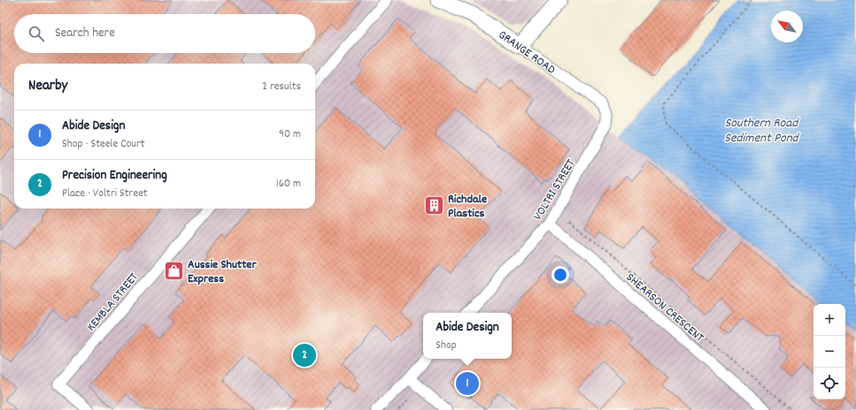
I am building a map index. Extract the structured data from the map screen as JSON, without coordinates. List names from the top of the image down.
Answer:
{
  "streets": {
    "main road": ["GRANGE ROAD"],
    "street": ["VOLTRI STREET", "KEMBLA STREET", "SHEARSON CRESCENT"]
  },
  "crossings": [
    ["GRANGE ROAD", "VOLTRI STREET"],
    ["VOLTRI STREET", "SHEARSON CRESCENT"]
  ],
  "water": ["Southern Road Sediment Pond"],
  "places": {
    "building": ["Richdale Plastics"],
    "shop": ["Aussie Shutter Express"]
  },
  "north": "top left",
  "page": {
    "search": "Search here",
    "heading": ["Nearby", "2 results"],
    "list": [
      {
        "mark": "1",
        "name": "Abide Design",
        "note": "Shop · Steele Court",
        "value": "90 m"
      },
      {
        "mark": "2",
        "name": "Precision Engineering",
        "note": "Place · Voltri Street",
        "value": "160 m"
      }
    ],
    "map_buttons": ["+", "−"],
    "popup": ["Abide Design", "Shop"],
    "pins": ["2", "1"]
  }
}
